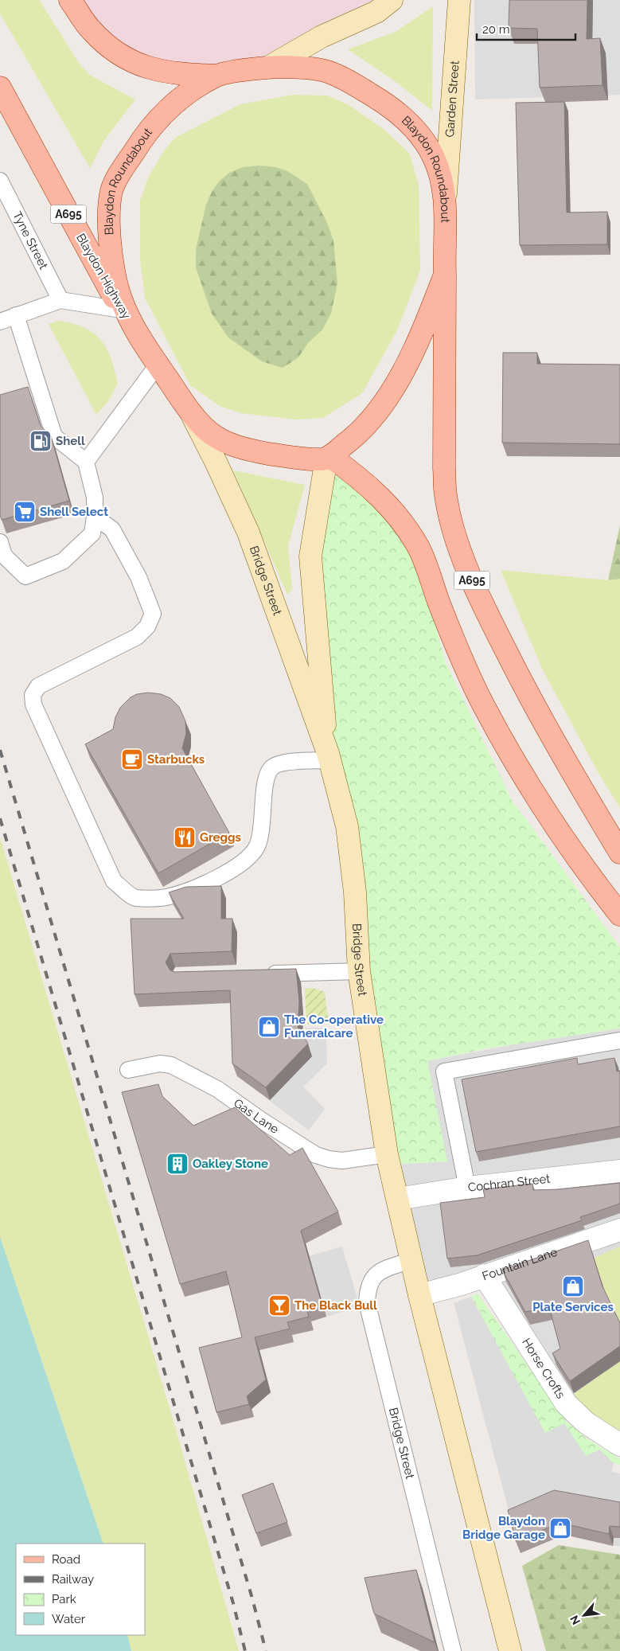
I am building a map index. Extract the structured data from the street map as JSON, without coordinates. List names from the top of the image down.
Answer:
{
  "streets": {
    "main road": [
      "Garden Street",
      "Blaydon Roundabout",
      "A695",
      "Blaydon Highway",
      "Bridge Street"
    ],
    "street": ["Cochran Street", "Fountain Lane", "Horse Crofts"],
    "lane": ["Tyne Street", "Gas Lane"]
  },
  "crossings": [
    ["Garden Street", "Blaydon Roundabout"],
    ["Blaydon Roundabout", "A695"],
    ["Blaydon Roundabout", "Blaydon Highway"],
    ["Blaydon Roundabout", "Bridge Street"],
    ["Bridge Street", "Gas Lane"],
    ["Bridge Street", "Cochran Street"],
    ["Bridge Street", "Fountain Lane"],
    ["Fountain Lane", "Horse Crofts"]
  ],
  "places": {
    "fuel station": ["Shell"],
    "supermarket": ["Shell Select"],
    "cafe": ["Starbucks"],
    "restaurant": ["Greggs"],
    "shop": ["The Co-operative Funeralcare", "Plate Services", "Blaydon Bridge Garage"],
    "building": ["Oakley Stone"],
    "bar": ["The Black Bull"]
  },
  "legend": [
    "Road",
    "Railway",
    "Park",
    "Water"
  ],
  "scale_bar": "20 m",
  "north": "bottom left"
}
